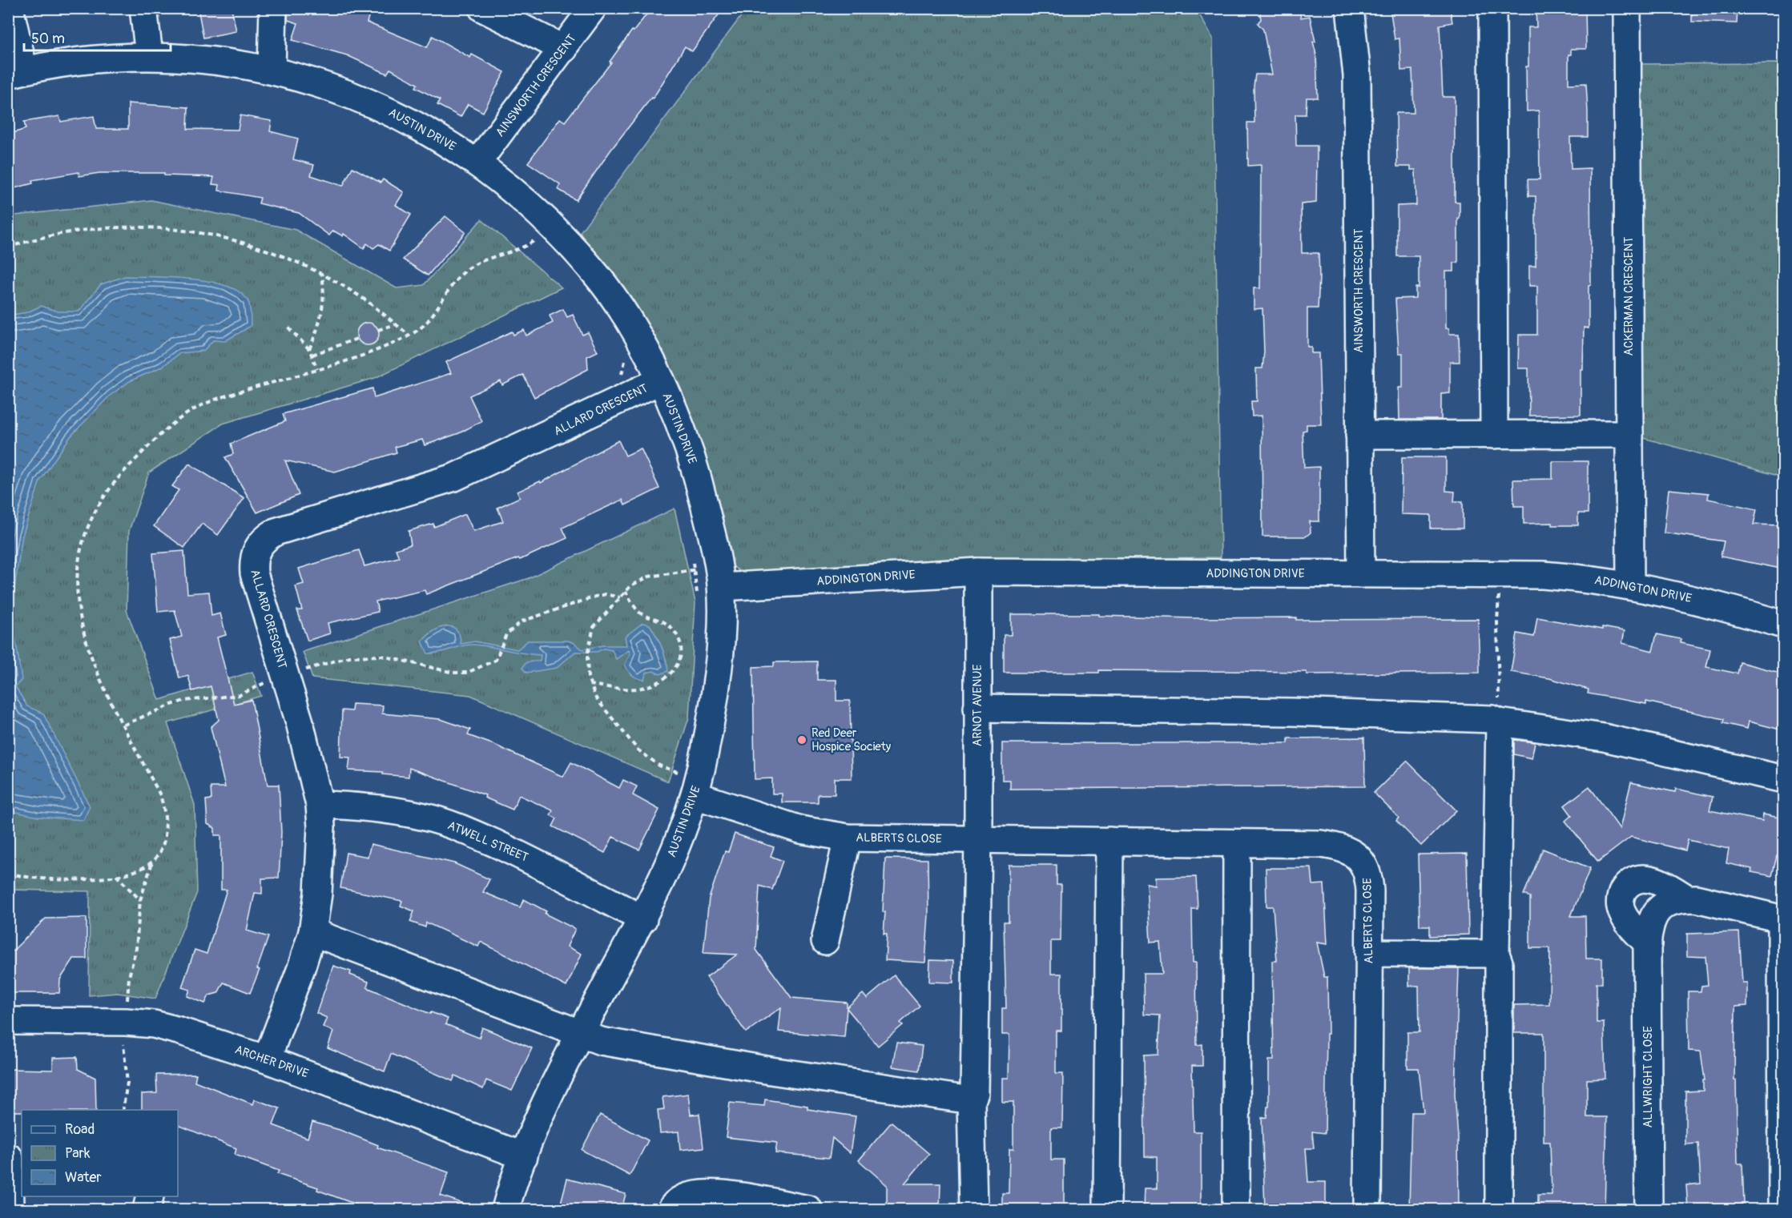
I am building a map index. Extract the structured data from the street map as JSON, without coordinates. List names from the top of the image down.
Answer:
{
  "streets": {
    "street": [
      "AINSWORTH CRESCENT",
      "AUSTIN DRIVE",
      "ACKERMAN CRESCENT",
      "ALLARD CRESCENT",
      "ADDINGTON DRIVE",
      "ARNOT AVENUE",
      "ALBERTS CLOSE",
      "ATWELL STREET",
      "ARCHER DRIVE",
      "ALLWRIGHT CLOSE"
    ]
  },
  "crossings": [
    ["AINSWORTH CRESCENT", "AUSTIN DRIVE"],
    ["AINSWORTH CRESCENT", "ADDINGTON DRIVE"],
    ["AUSTIN DRIVE", "ALLARD CRESCENT"],
    ["AUSTIN DRIVE", "ADDINGTON DRIVE"],
    ["AUSTIN DRIVE", "ALBERTS CLOSE"],
    ["AUSTIN DRIVE", "ATWELL STREET"],
    ["AUSTIN DRIVE", "ARCHER DRIVE"],
    ["ACKERMAN CRESCENT", "ADDINGTON DRIVE"],
    ["ALLARD CRESCENT", "ATWELL STREET"],
    ["ALLARD CRESCENT", "ARCHER DRIVE"],
    ["ADDINGTON DRIVE", "ARNOT AVENUE"],
    ["ARNOT AVENUE", "ALBERTS CLOSE"]
  ],
  "places": ["Red Deer Hospice Society"],
  "legend": ["Road", "Park", "Water"],
  "scale_bar": "50 m"
}
